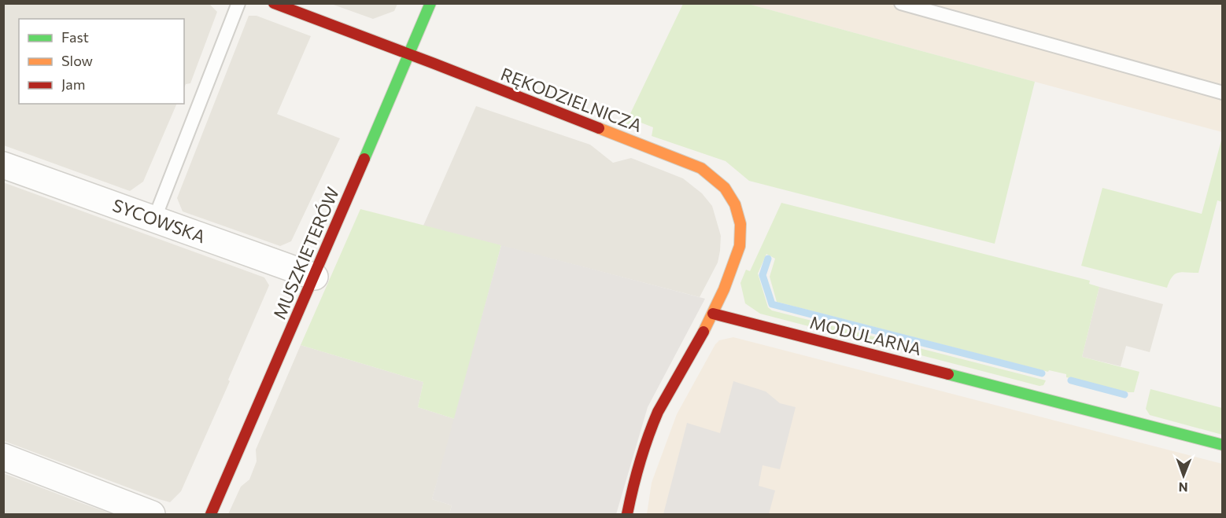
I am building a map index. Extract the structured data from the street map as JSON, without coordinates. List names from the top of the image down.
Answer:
{
  "streets": {
    "street": [
      "RĘKODZIELNICZA",
      "SYCOWSKA",
      "MUSZKIETERÓW",
      "MODULARNA"
    ]
  },
  "crossings": [
    ["RĘKODZIELNICZA", "MUSZKIETERÓW"],
    ["RĘKODZIELNICZA", "MODULARNA"],
    ["SYCOWSKA", "MUSZKIETERÓW"]
  ],
  "legend": ["Fast", "Slow", "Jam"],
  "north": "bottom"
}
